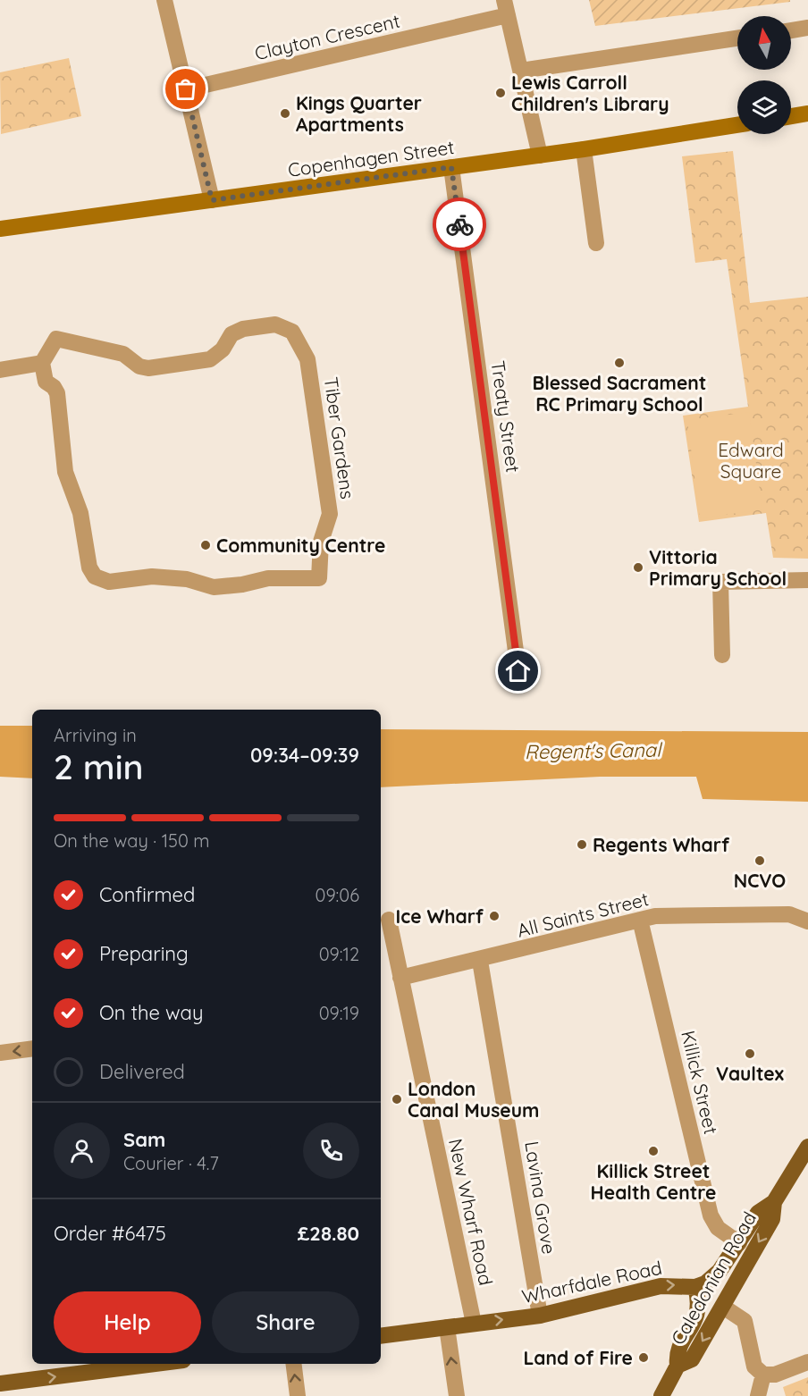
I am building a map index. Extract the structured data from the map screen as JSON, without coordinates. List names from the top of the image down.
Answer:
{
  "streets": {
    "main road": ["Copenhagen Street", "Caledonian Road", "Wharfdale Road"],
    "street": [
      "Clayton Crescent",
      "Treaty Street",
      "Tiber Gardens",
      "All Saints Street",
      "Killick Street",
      "Lavina Grove",
      "New Wharf Road"
    ]
  },
  "crossings": [
    ["Copenhagen Street", "Treaty Street"],
    ["All Saints Street", "Killick Street"],
    ["All Saints Street", "Lavina Grove"],
    ["All Saints Street", "New Wharf Road"],
    ["Lavina Grove", "Wharfdale Road"],
    ["New Wharf Road", "Wharfdale Road"]
  ],
  "one_way": ["Wharfdale Road"],
  "water": ["Regent's Canal"],
  "parks": ["Edward Square"],
  "places": [
    "Lewis Carroll Children's Library",
    "Kings Quarter Apartments",
    "Blessed Sacrament RC Primary School",
    "Community Centre",
    "Vittoria Primary School",
    "Regents Wharf",
    "NCVO",
    "Ice Wharf",
    "Vaultex",
    "London Canal Museum",
    "Killick Street Health Centre",
    "Land of Fire"
  ],
  "north": "top",
  "page": {
    "heading": ["2 min", "Arriving in", "09:34–09:39"],
    "panel": [
      "Sam",
      "Courier · 4.7",
      "Order #6475",
      "£28.80"
    ],
    "bar": "On the way · 150 m",
    "list": [
      ["Confirmed", "09:06"],
      ["Preparing", "09:12"],
      ["On the way", "09:19"],
      "Delivered"
    ],
    "buttons": ["Help", "Share"]
  }
}
